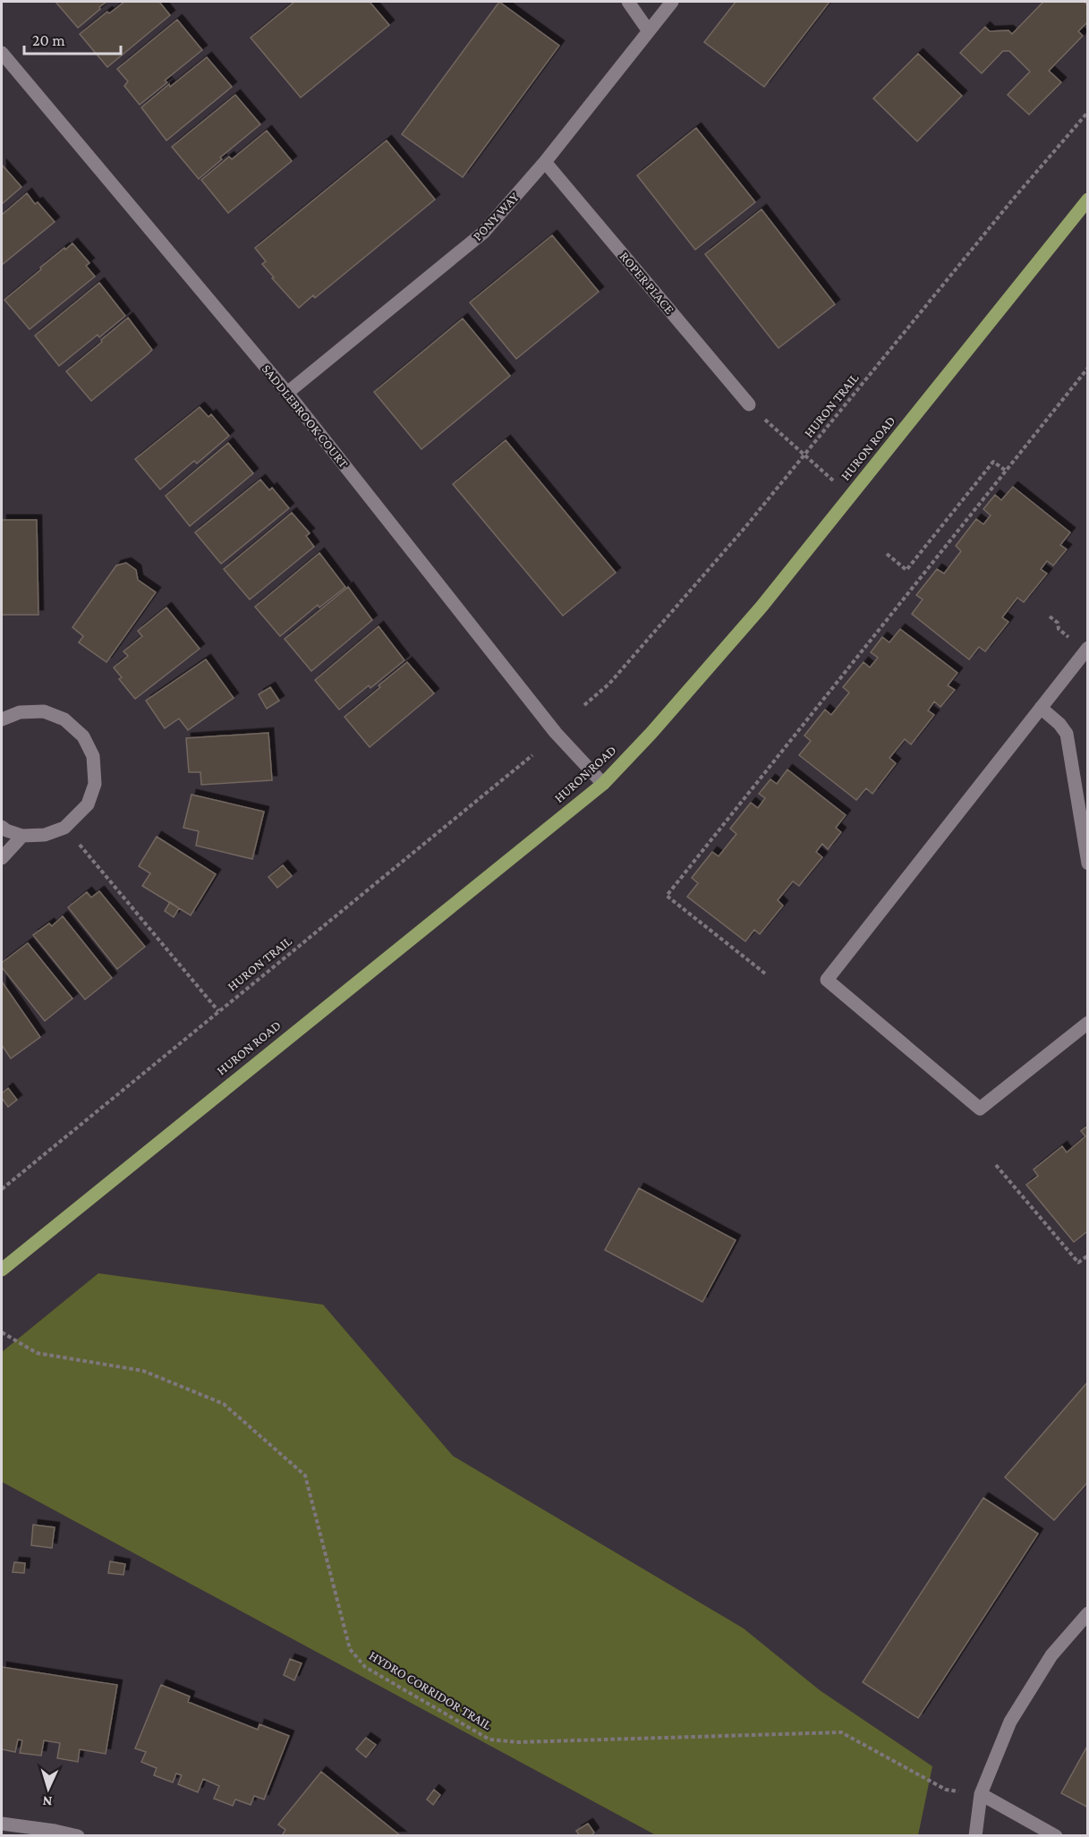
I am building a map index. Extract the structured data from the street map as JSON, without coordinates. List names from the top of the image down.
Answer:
{
  "streets": {
    "main road": ["HURON ROAD"],
    "street": ["PONY WAY", "ROPER PLACE", "SADDLEBROOK COURT"],
    "path": ["HURON TRAIL", "HYDRO CORRIDOR TRAIL"]
  },
  "crossings": [
    ["PONY WAY", "ROPER PLACE"],
    ["PONY WAY", "SADDLEBROOK COURT"],
    ["SADDLEBROOK COURT", "HURON ROAD"]
  ],
  "scale_bar": "20 m",
  "north": "bottom"
}
